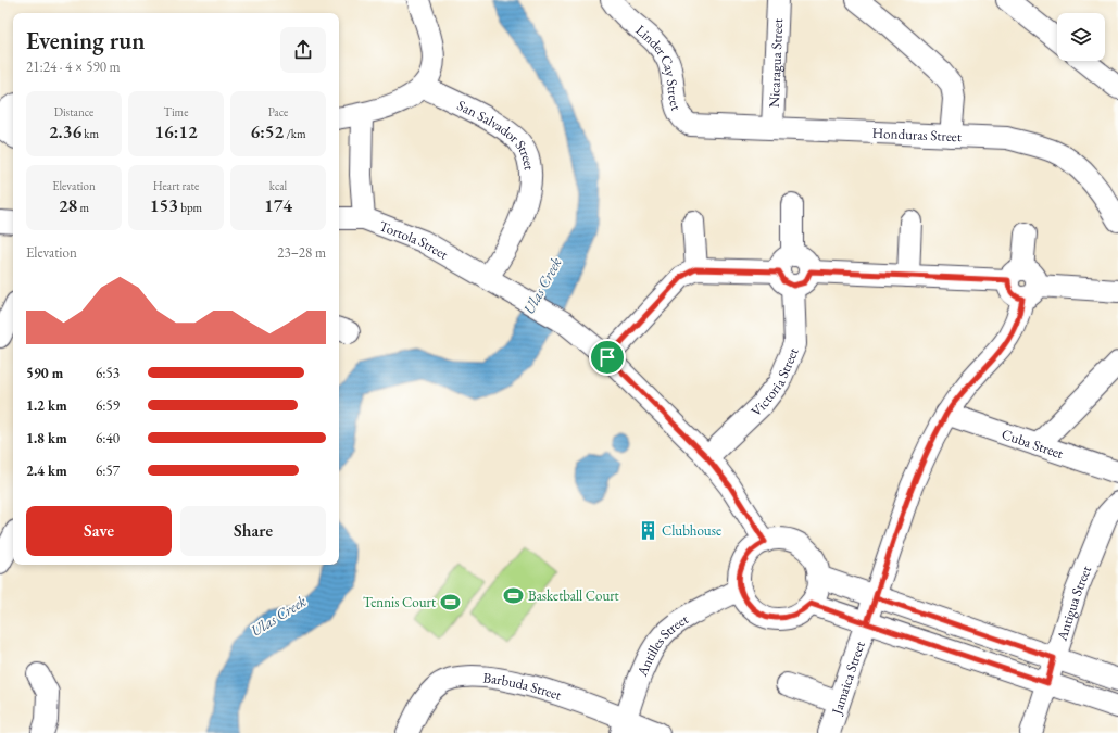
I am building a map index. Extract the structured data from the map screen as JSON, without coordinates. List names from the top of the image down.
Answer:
{
  "streets": {
    "street": [
      "Nicaragua Street",
      "Linder Cay Street",
      "Honduras Street",
      "San Salvador Street",
      "Tortola Street",
      "Victoria Street",
      "Cuba Street",
      "Antigua Street",
      "Antilles Street",
      "Jamaica Street",
      "Barbuda Street"
    ]
  },
  "crossings": [
    ["Nicaragua Street", "Honduras Street"],
    ["Linder Cay Street", "Honduras Street"],
    ["San Salvador Street", "Tortola Street"],
    ["Tortola Street", "Victoria Street"],
    ["Tortola Street", "Antilles Street"],
    ["Cuba Street", "Jamaica Street"],
    ["Antilles Street", "Barbuda Street"]
  ],
  "water": ["Ulas Creek"],
  "places": {
    "building": ["Clubhouse"],
    "sports": ["Basketball Court", "Tennis Court"]
  },
  "page": {
    "heading": ["Evening run", "21:24 · 4 × 590 m"],
    "stats": [
      ["Distance", "2.36 km"],
      ["Time", "16:12"],
      ["Pace", "6:52 /km"],
      ["Elevation", "28 m"],
      ["Heart rate", "153 bpm"],
      ["kcal", "174"]
    ],
    "chart": ["Elevation", "23–28 m"],
    "list": [
      {
        "name": "590 m",
        "note": "6:53"
      },
      {
        "name": "1.2 km",
        "note": "6:59"
      },
      {
        "name": "1.8 km",
        "note": "6:40"
      },
      {
        "name": "2.4 km",
        "note": "6:57"
      }
    ],
    "buttons": ["Save", "Share"]
  }
}
